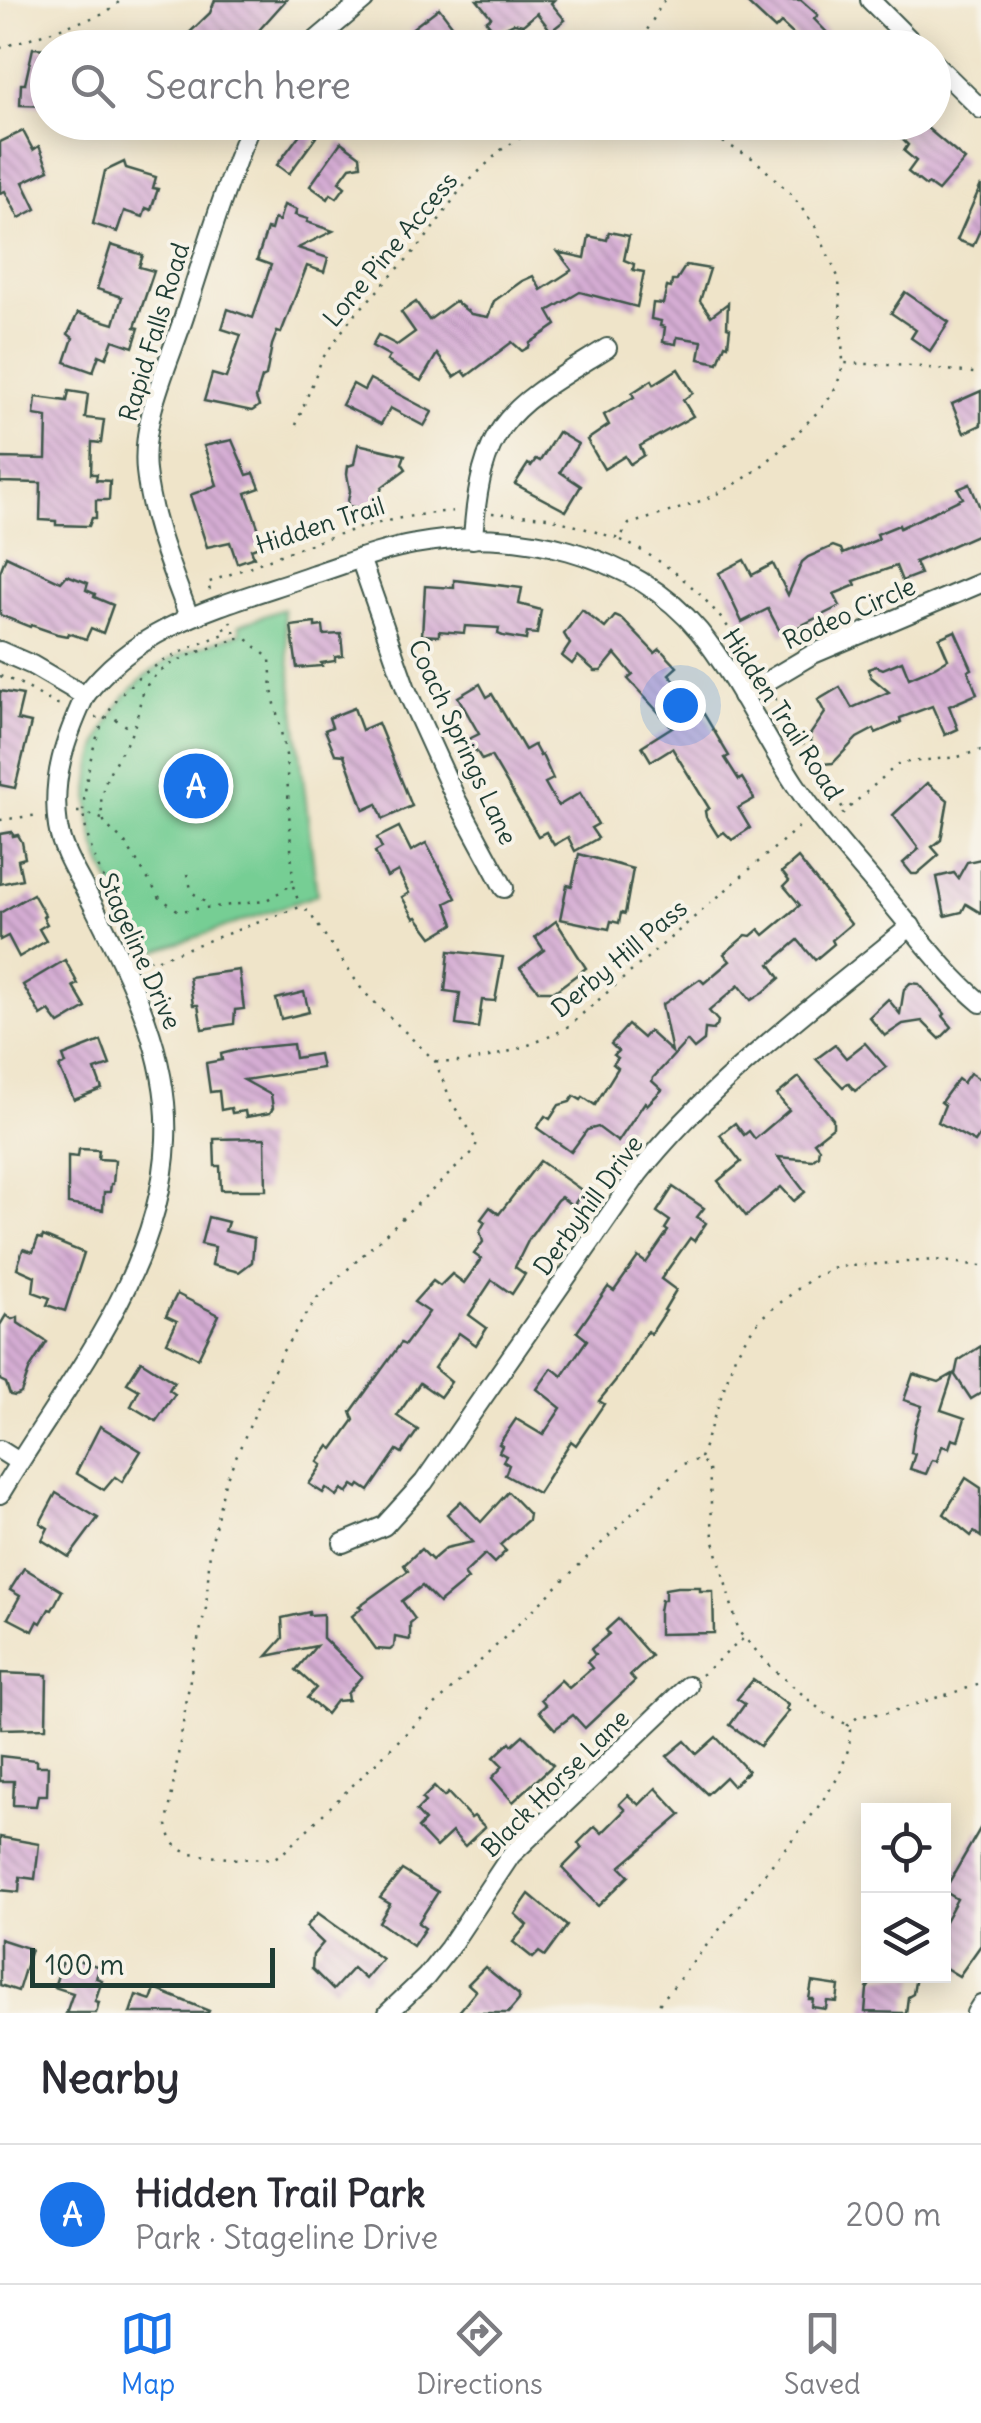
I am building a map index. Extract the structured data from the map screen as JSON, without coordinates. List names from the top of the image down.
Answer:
{
  "streets": {
    "street": [
      "Rapid Falls Road",
      "Rodeo Circle",
      "Hidden Trail Road",
      "Coach Springs Lane",
      "Stageline Drive",
      "Derbyhill Drive",
      "Black Horse Lane"
    ],
    "path": ["Lone Pine Access", "Hidden Trail", "Derby Hill Pass"]
  },
  "crossings": [
    ["Rapid Falls Road", "Hidden Trail Road"],
    ["Hidden Trail", "Hidden Trail Road"],
    ["Rodeo Circle", "Hidden Trail Road"],
    ["Hidden Trail Road", "Coach Springs Lane"],
    ["Hidden Trail Road", "Stageline Drive"],
    ["Hidden Trail Road", "Derbyhill Drive"]
  ],
  "scale_bar": "100 m",
  "page": {
    "search": "Search here",
    "pins": "A",
    "scale": "100 m",
    "heading": "Nearby",
    "list": [
      {
        "mark": "A",
        "name": "Hidden Trail Park",
        "note": "Park · Stageline Drive",
        "value": "200 m"
      }
    ],
    "nav": ["Map", "Directions", "Saved"]
  }
}
